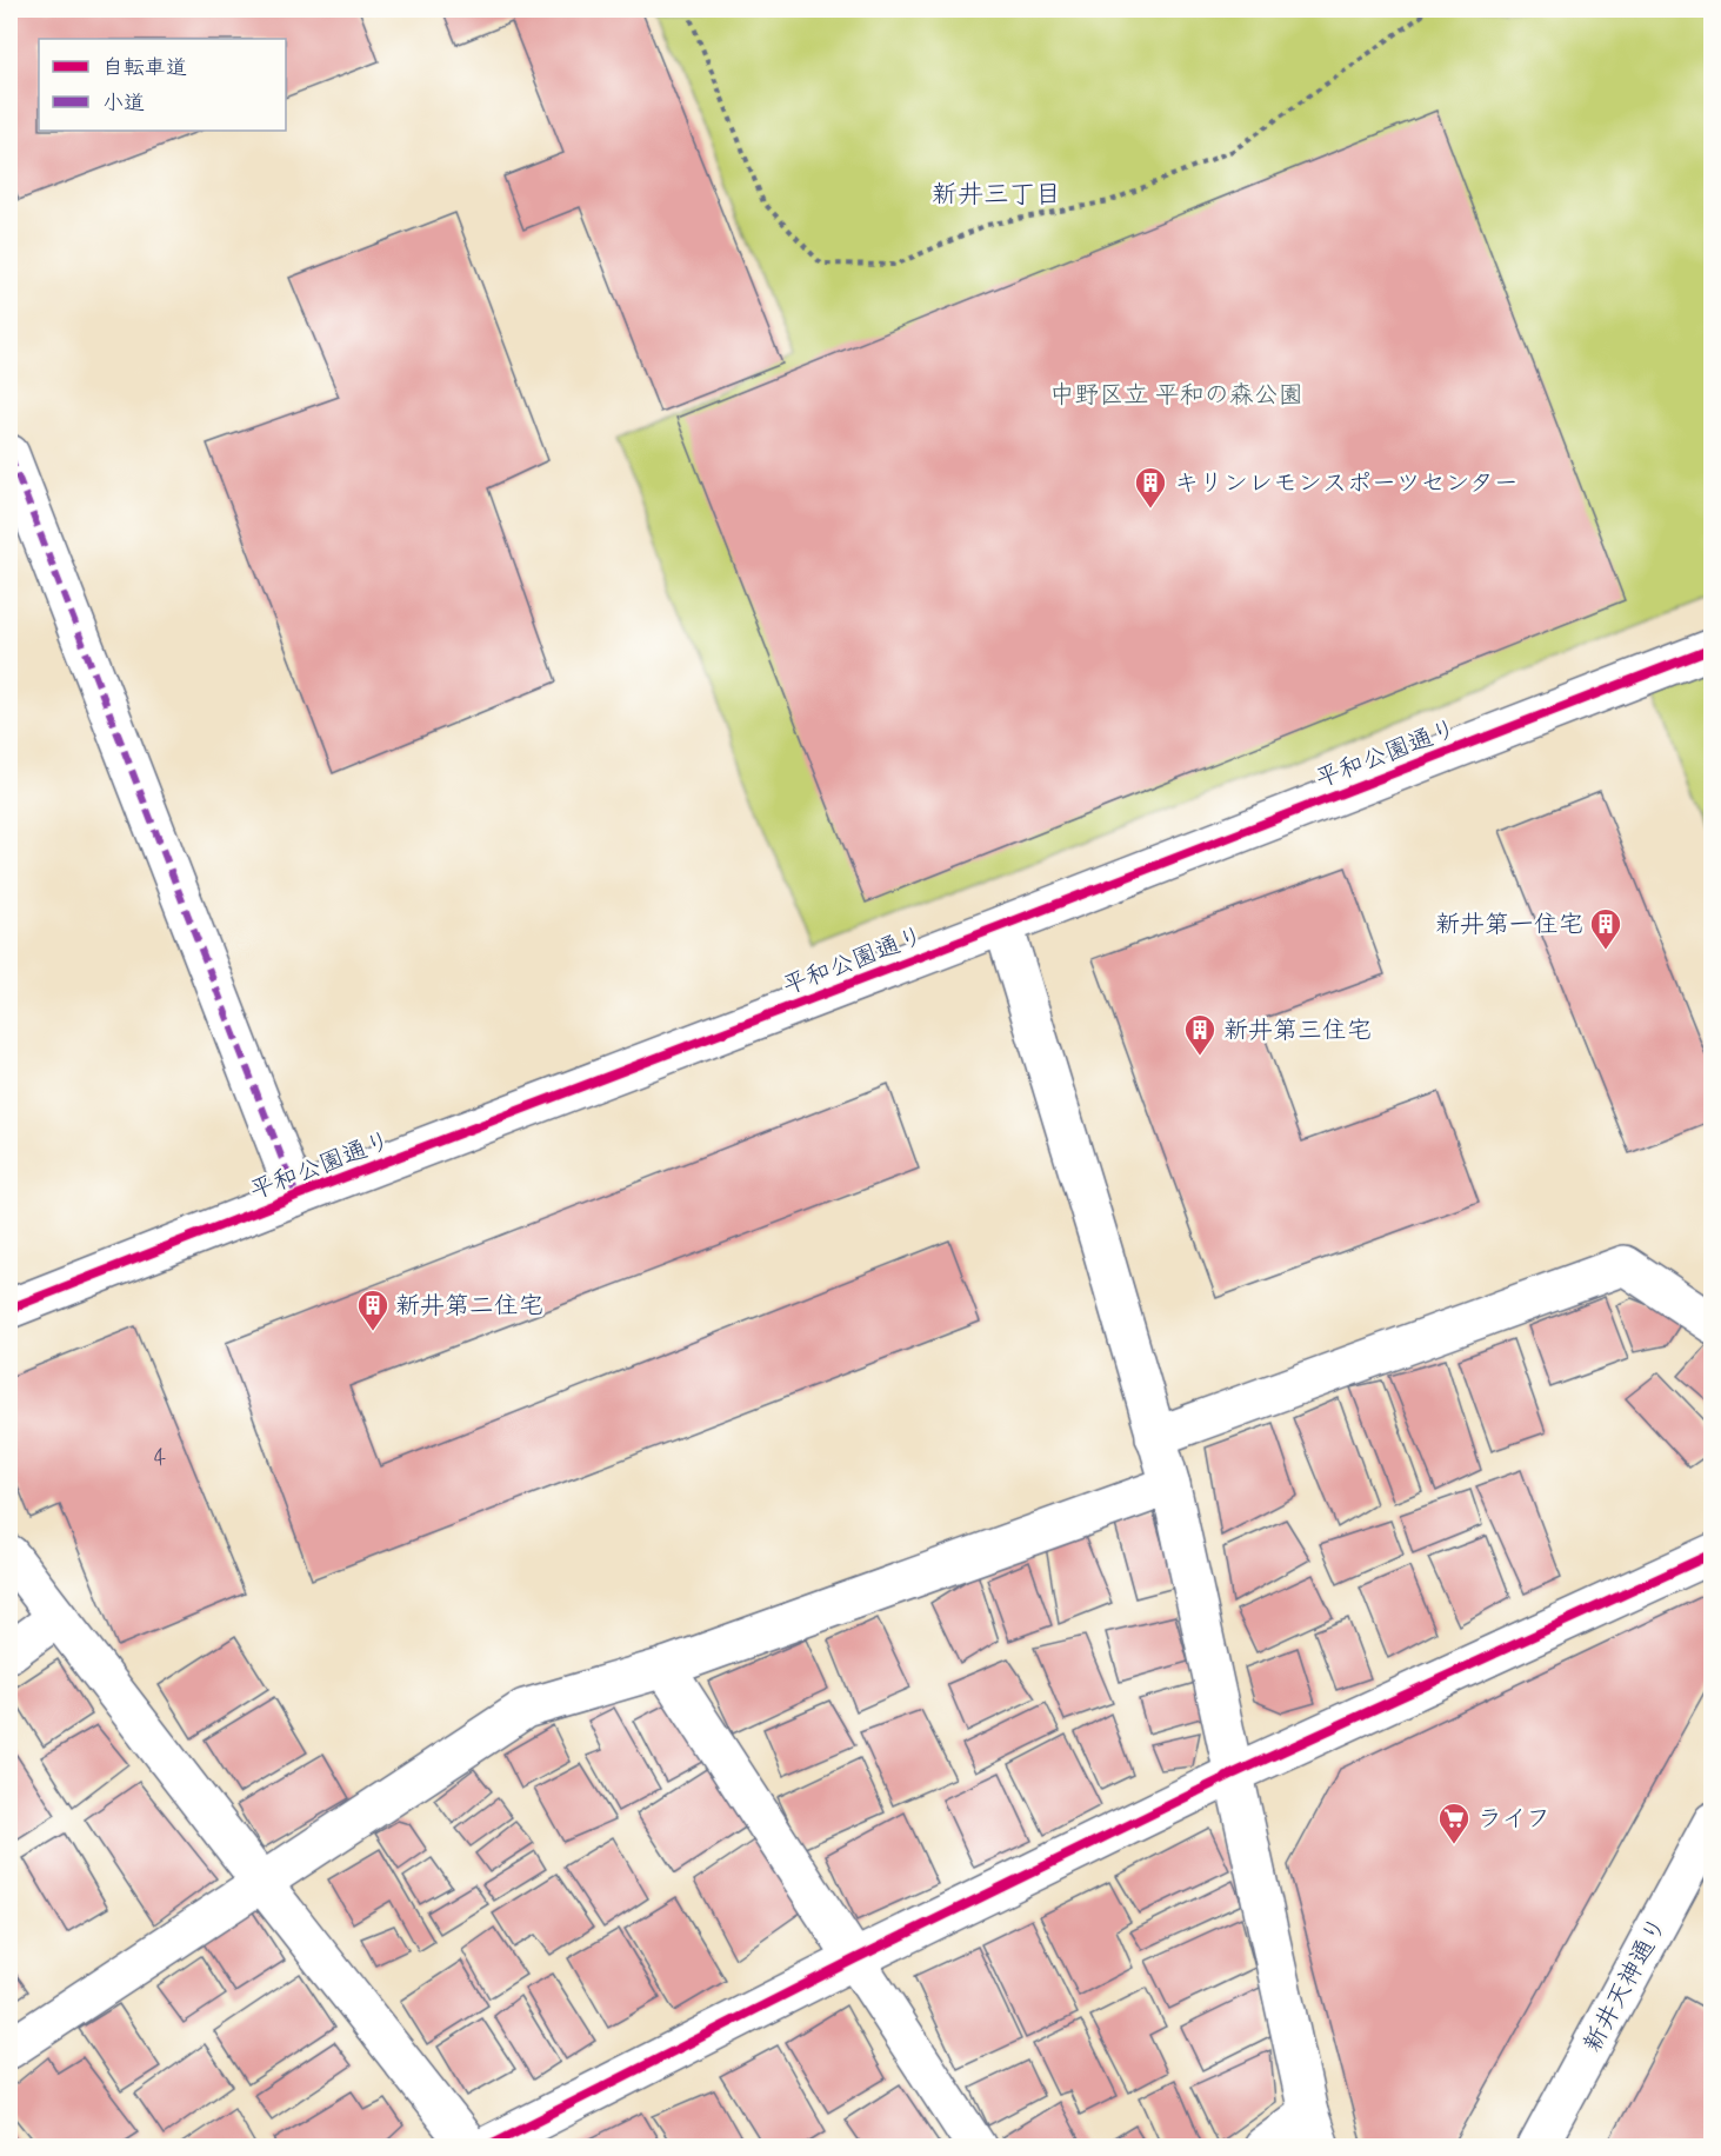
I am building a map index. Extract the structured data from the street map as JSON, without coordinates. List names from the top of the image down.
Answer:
{
  "streets": {
    "street": ["平和公園通り", "新井天神通り"]
  },
  "districts": ["新井三丁目"],
  "parks": ["中野区立 平和の森公園"],
  "places": {
    "building": [
      "キリンレモンスポーツセンター",
      "新井第一住宅",
      "新井第三住宅",
      "新井第二住宅"
    ],
    "supermarket": ["ライフ"]
  },
  "house_numbers": ["4"],
  "legend": ["自転車道", "小道"]
}
